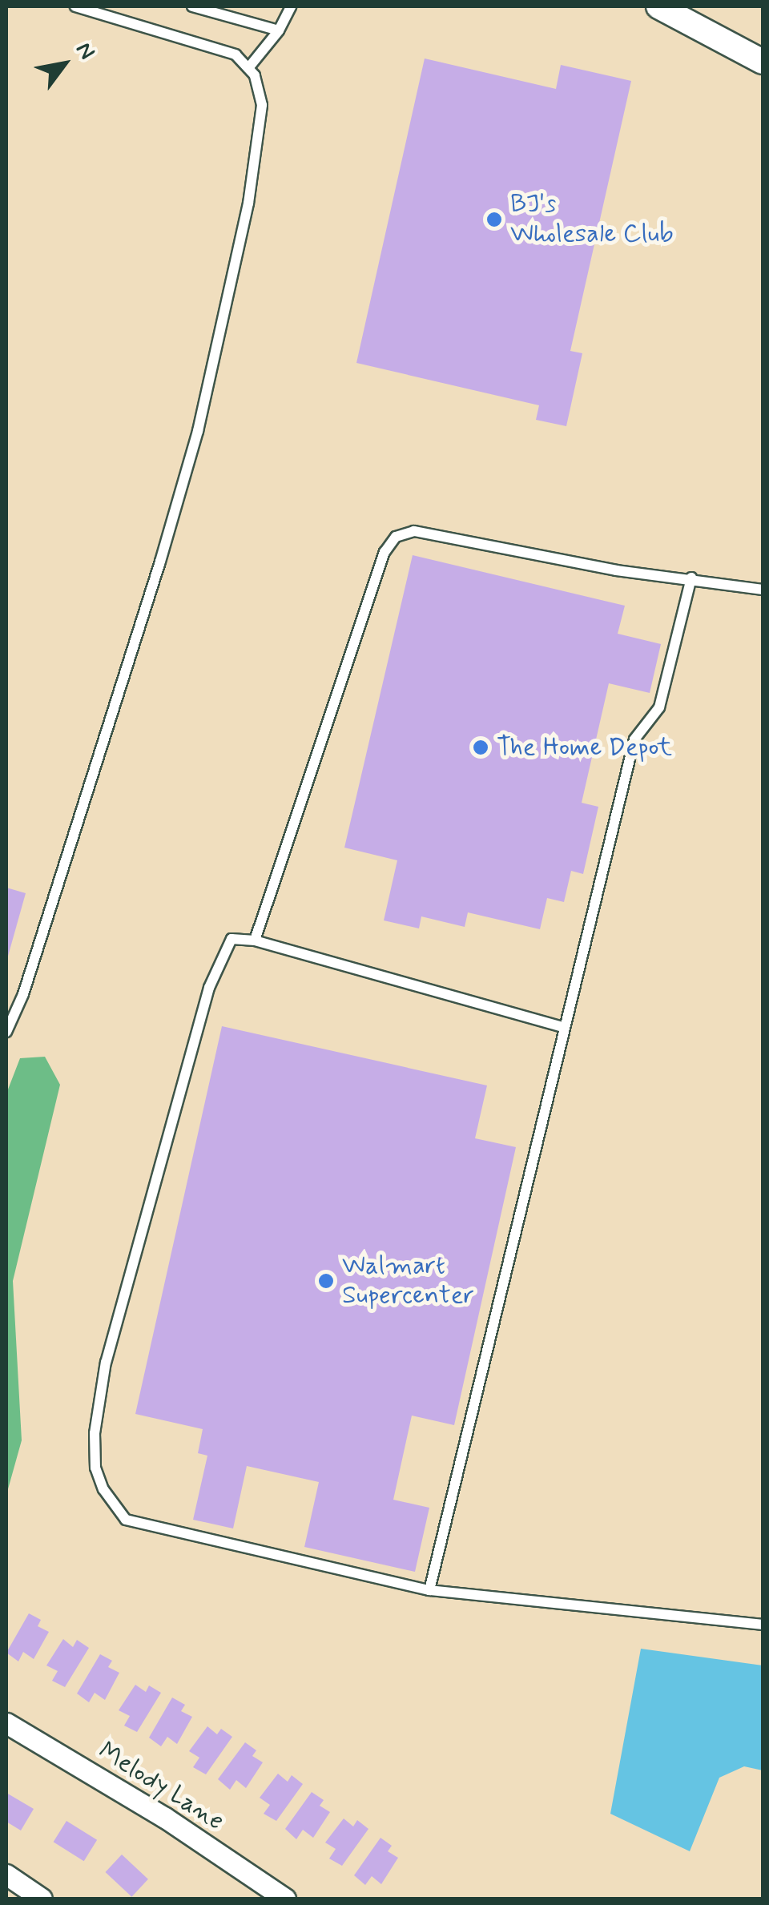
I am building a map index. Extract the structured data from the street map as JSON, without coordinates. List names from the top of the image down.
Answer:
{
  "streets": {
    "street": ["Melody Lane"]
  },
  "places": ["BJ's Wholesale Club", "The Home Depot", "Walmart Supercenter"],
  "north": "top right"
}
